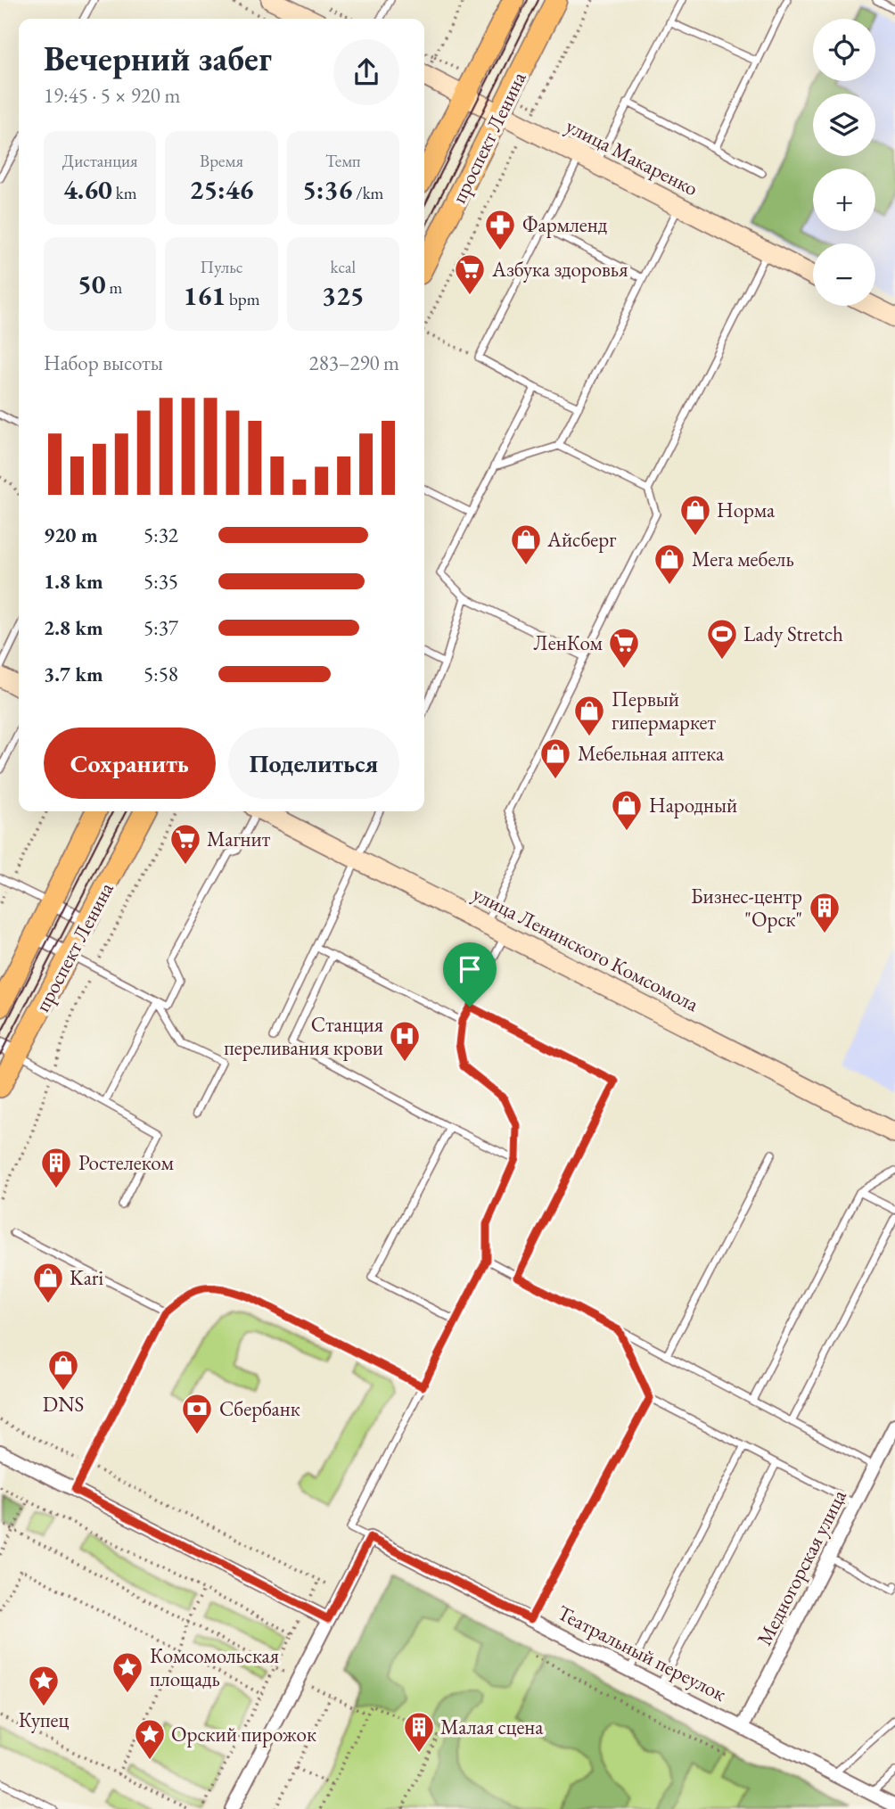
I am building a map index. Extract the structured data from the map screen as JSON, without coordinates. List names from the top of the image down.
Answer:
{
  "streets": {
    "main road": ["проспект Ленина"],
    "street": [
      "улица Макаренко",
      "улица Ленинского Комсомола",
      "Медногорская улица",
      "Театральный переулок"
    ]
  },
  "crossings": [
    ["проспект Ленина", "улица Макаренко"],
    ["Медногорская улица", "Театральный переулок"]
  ],
  "places": {
    "pharmacy": ["Фармленд"],
    "supermarket": ["Азбука здоровья", "ЛенКом", "Магнит"],
    "shop": [
      "Норма",
      "Айсберг",
      "Мега мебель",
      "Первый гипермаркет",
      "Мебельная аптека",
      "Народный",
      "Kari",
      "DNS"
    ],
    "sports": ["Lady Stretch"],
    "building": ["Бизнес-центр \"Орск\"", "Ростелеком", "Малая сцена"],
    "hospital": ["Станция переливания крови"],
    "bank": ["Сбербанк"],
    "place": ["Комсомольская площадь", "Купец", "Орский пирожок"]
  },
  "page": {
    "map_buttons": ["+", "−"],
    "heading": ["Вечерний забег", "19:45 · 5 × 920 m"],
    "stats": [
      ["Дистанция", "4.60 km"],
      ["Время", "25:46"],
      ["Темп", "5:36 /km"],
      ["50 m"],
      ["Пульс", "161 bpm"],
      ["kcal", "325"]
    ],
    "chart": ["Набор высоты", "283–290 m"],
    "list": [
      {
        "name": "920 m",
        "note": "5:32"
      },
      {
        "name": "1.8 km",
        "note": "5:35"
      },
      {
        "name": "2.8 km",
        "note": "5:37"
      },
      {
        "name": "3.7 km",
        "note": "5:58"
      }
    ],
    "buttons": ["Сохранить", "Поделиться"]
  }
}
